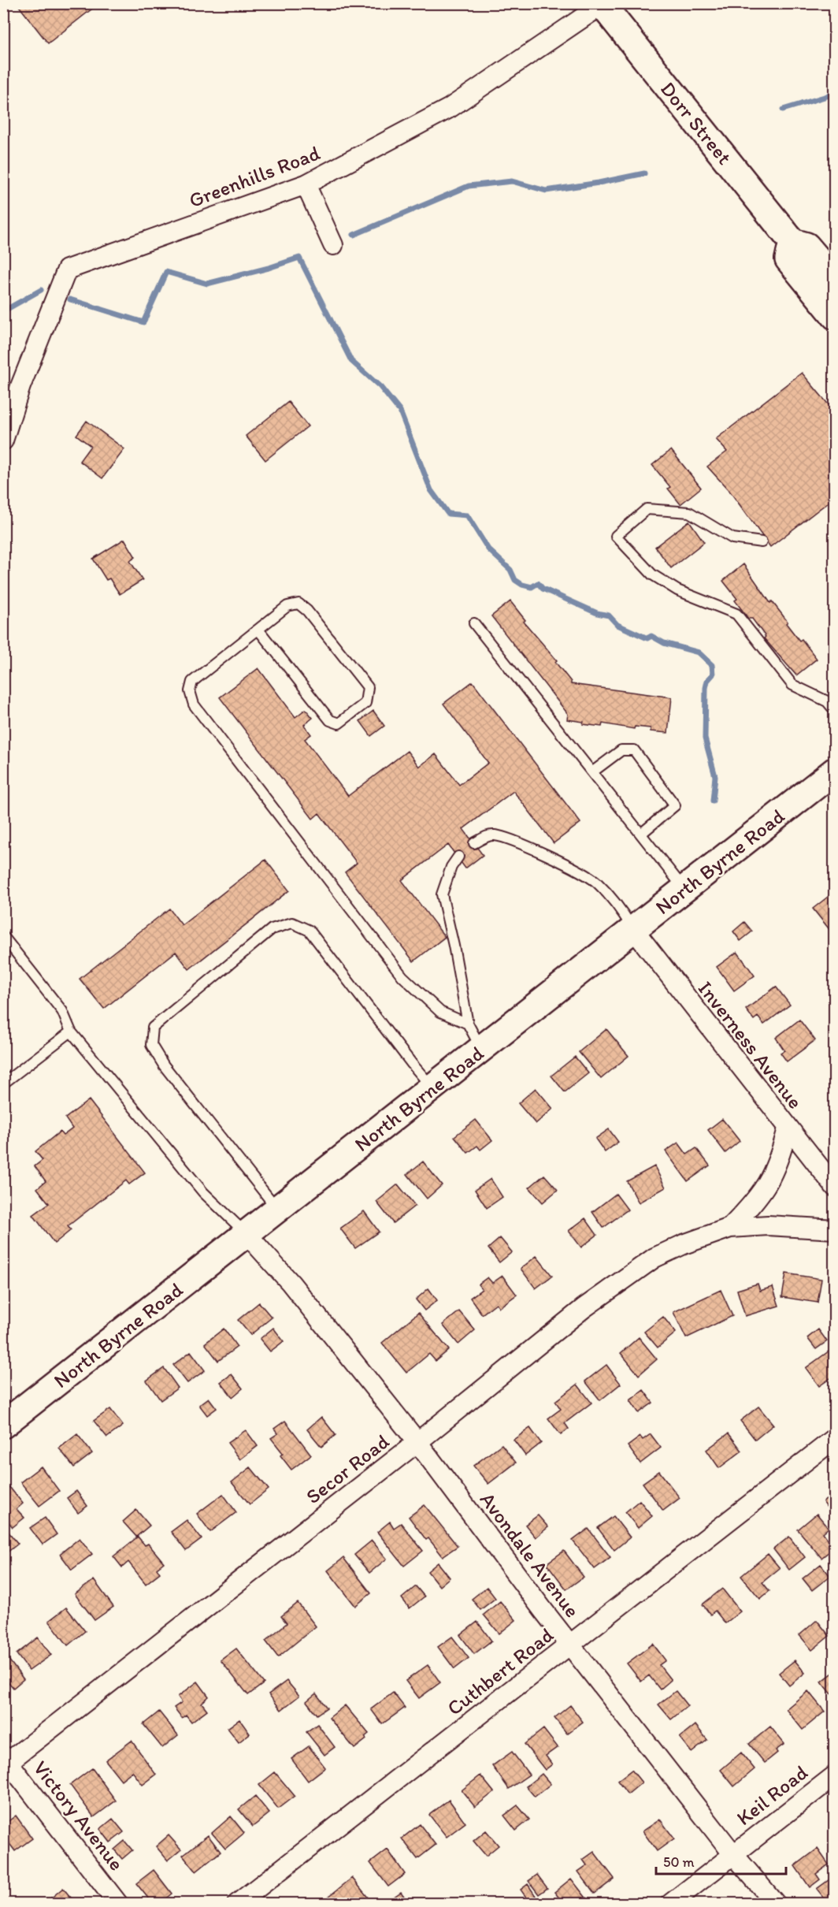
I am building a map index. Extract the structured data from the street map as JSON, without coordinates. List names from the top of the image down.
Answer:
{
  "streets": {
    "main road": ["Dorr Street", "North Byrne Road"],
    "street": [
      "Greenhills Road",
      "Inverness Avenue",
      "Secor Road",
      "Avondale Avenue",
      "Cuthbert Road",
      "Keil Road",
      "Victory Avenue"
    ]
  },
  "crossings": [
    ["Dorr Street", "Greenhills Road"],
    ["North Byrne Road", "Inverness Avenue"],
    ["North Byrne Road", "Avondale Avenue"],
    ["Inverness Avenue", "Secor Road"],
    ["Secor Road", "Avondale Avenue"],
    ["Secor Road", "Victory Avenue"],
    ["Avondale Avenue", "Cuthbert Road"],
    ["Avondale Avenue", "Keil Road"]
  ],
  "scale_bar": "50 m"
}
